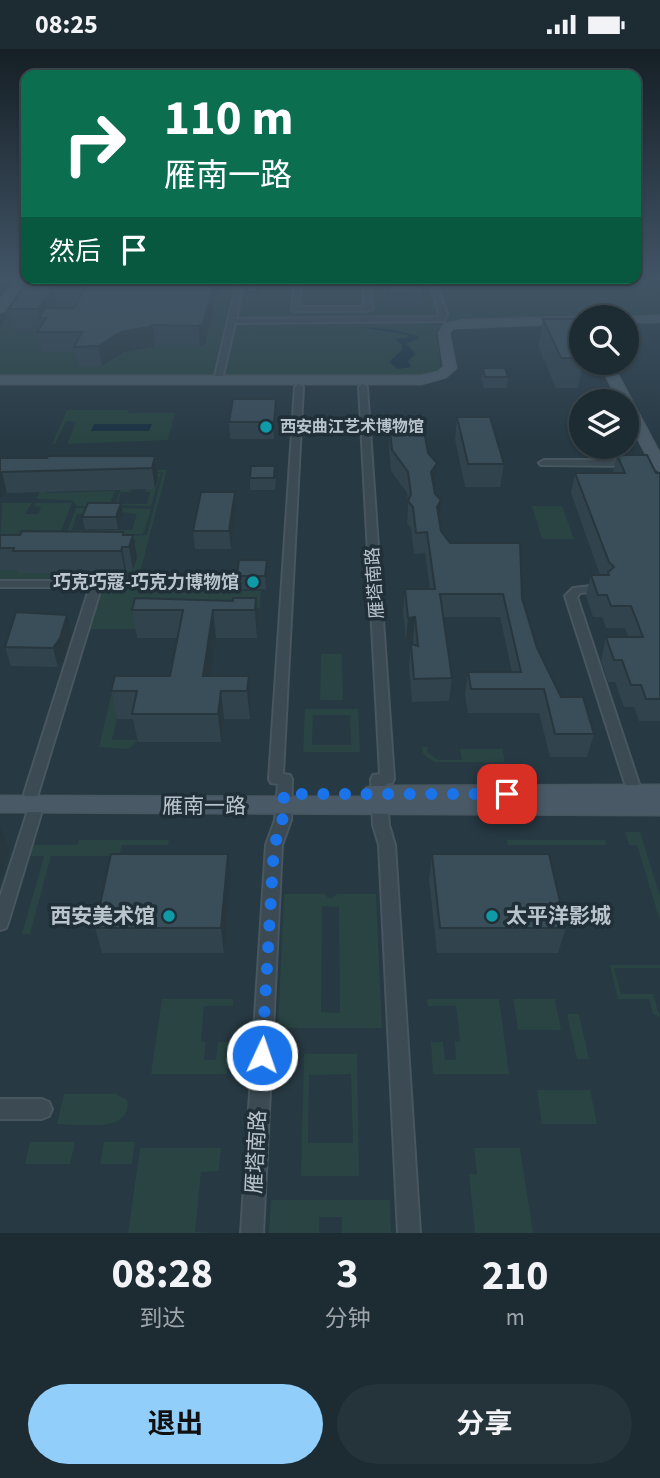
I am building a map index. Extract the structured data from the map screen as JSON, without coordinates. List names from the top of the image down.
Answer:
{
  "streets": {
    "main road": ["雁南一路"],
    "street": ["雁塔南路"]
  },
  "crossings": [
    ["雁塔南路", "雁南一路"]
  ],
  "places": [
    "西安曲江艺术博物馆",
    "巧克巧蔻-巧克力博物馆",
    "西安美术馆",
    "太平洋影城"
  ],
  "page": {
    "status": "08:25",
    "turn": ["110 m", "雁南一路"],
    "then": "然后",
    "eta": [
      "08:28",
      "到达",
      "3",
      "分钟",
      "210",
      "m"
    ],
    "buttons": ["退出", "分享"]
  }
}
